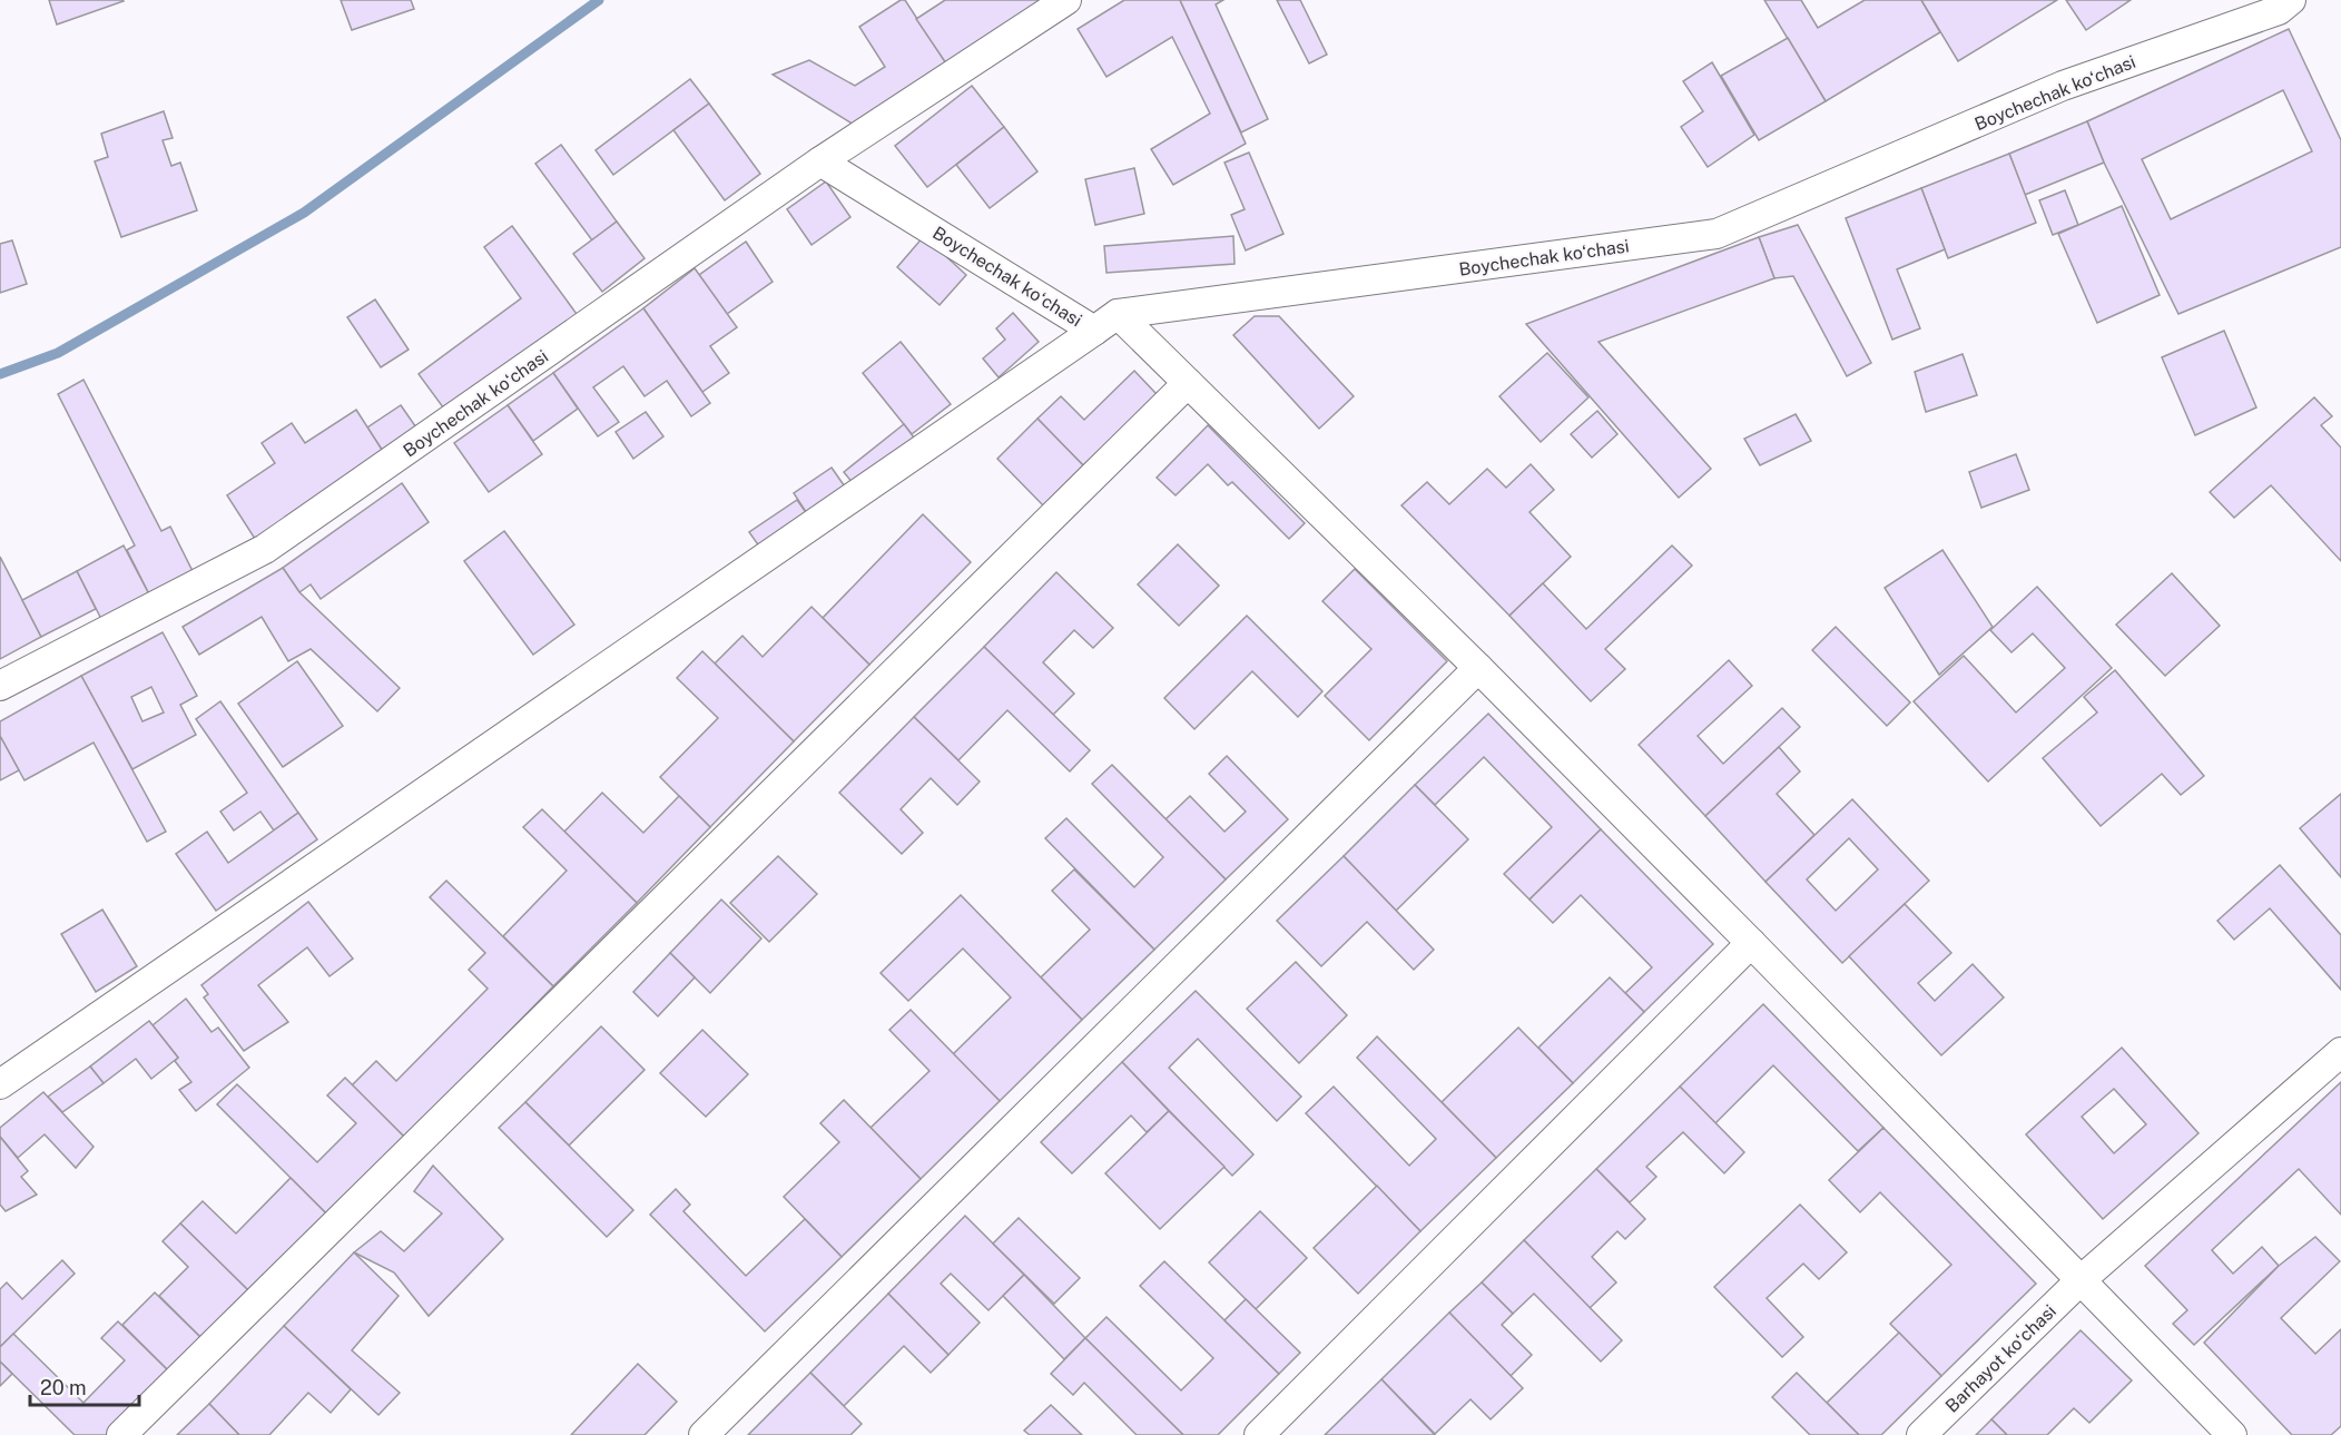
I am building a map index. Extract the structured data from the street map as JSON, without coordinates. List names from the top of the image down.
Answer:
{
  "streets": {
    "street": ["Boychechak koʻchasi", "Barhayot koʻchasi"]
  },
  "scale_bar": "20 m"
}
